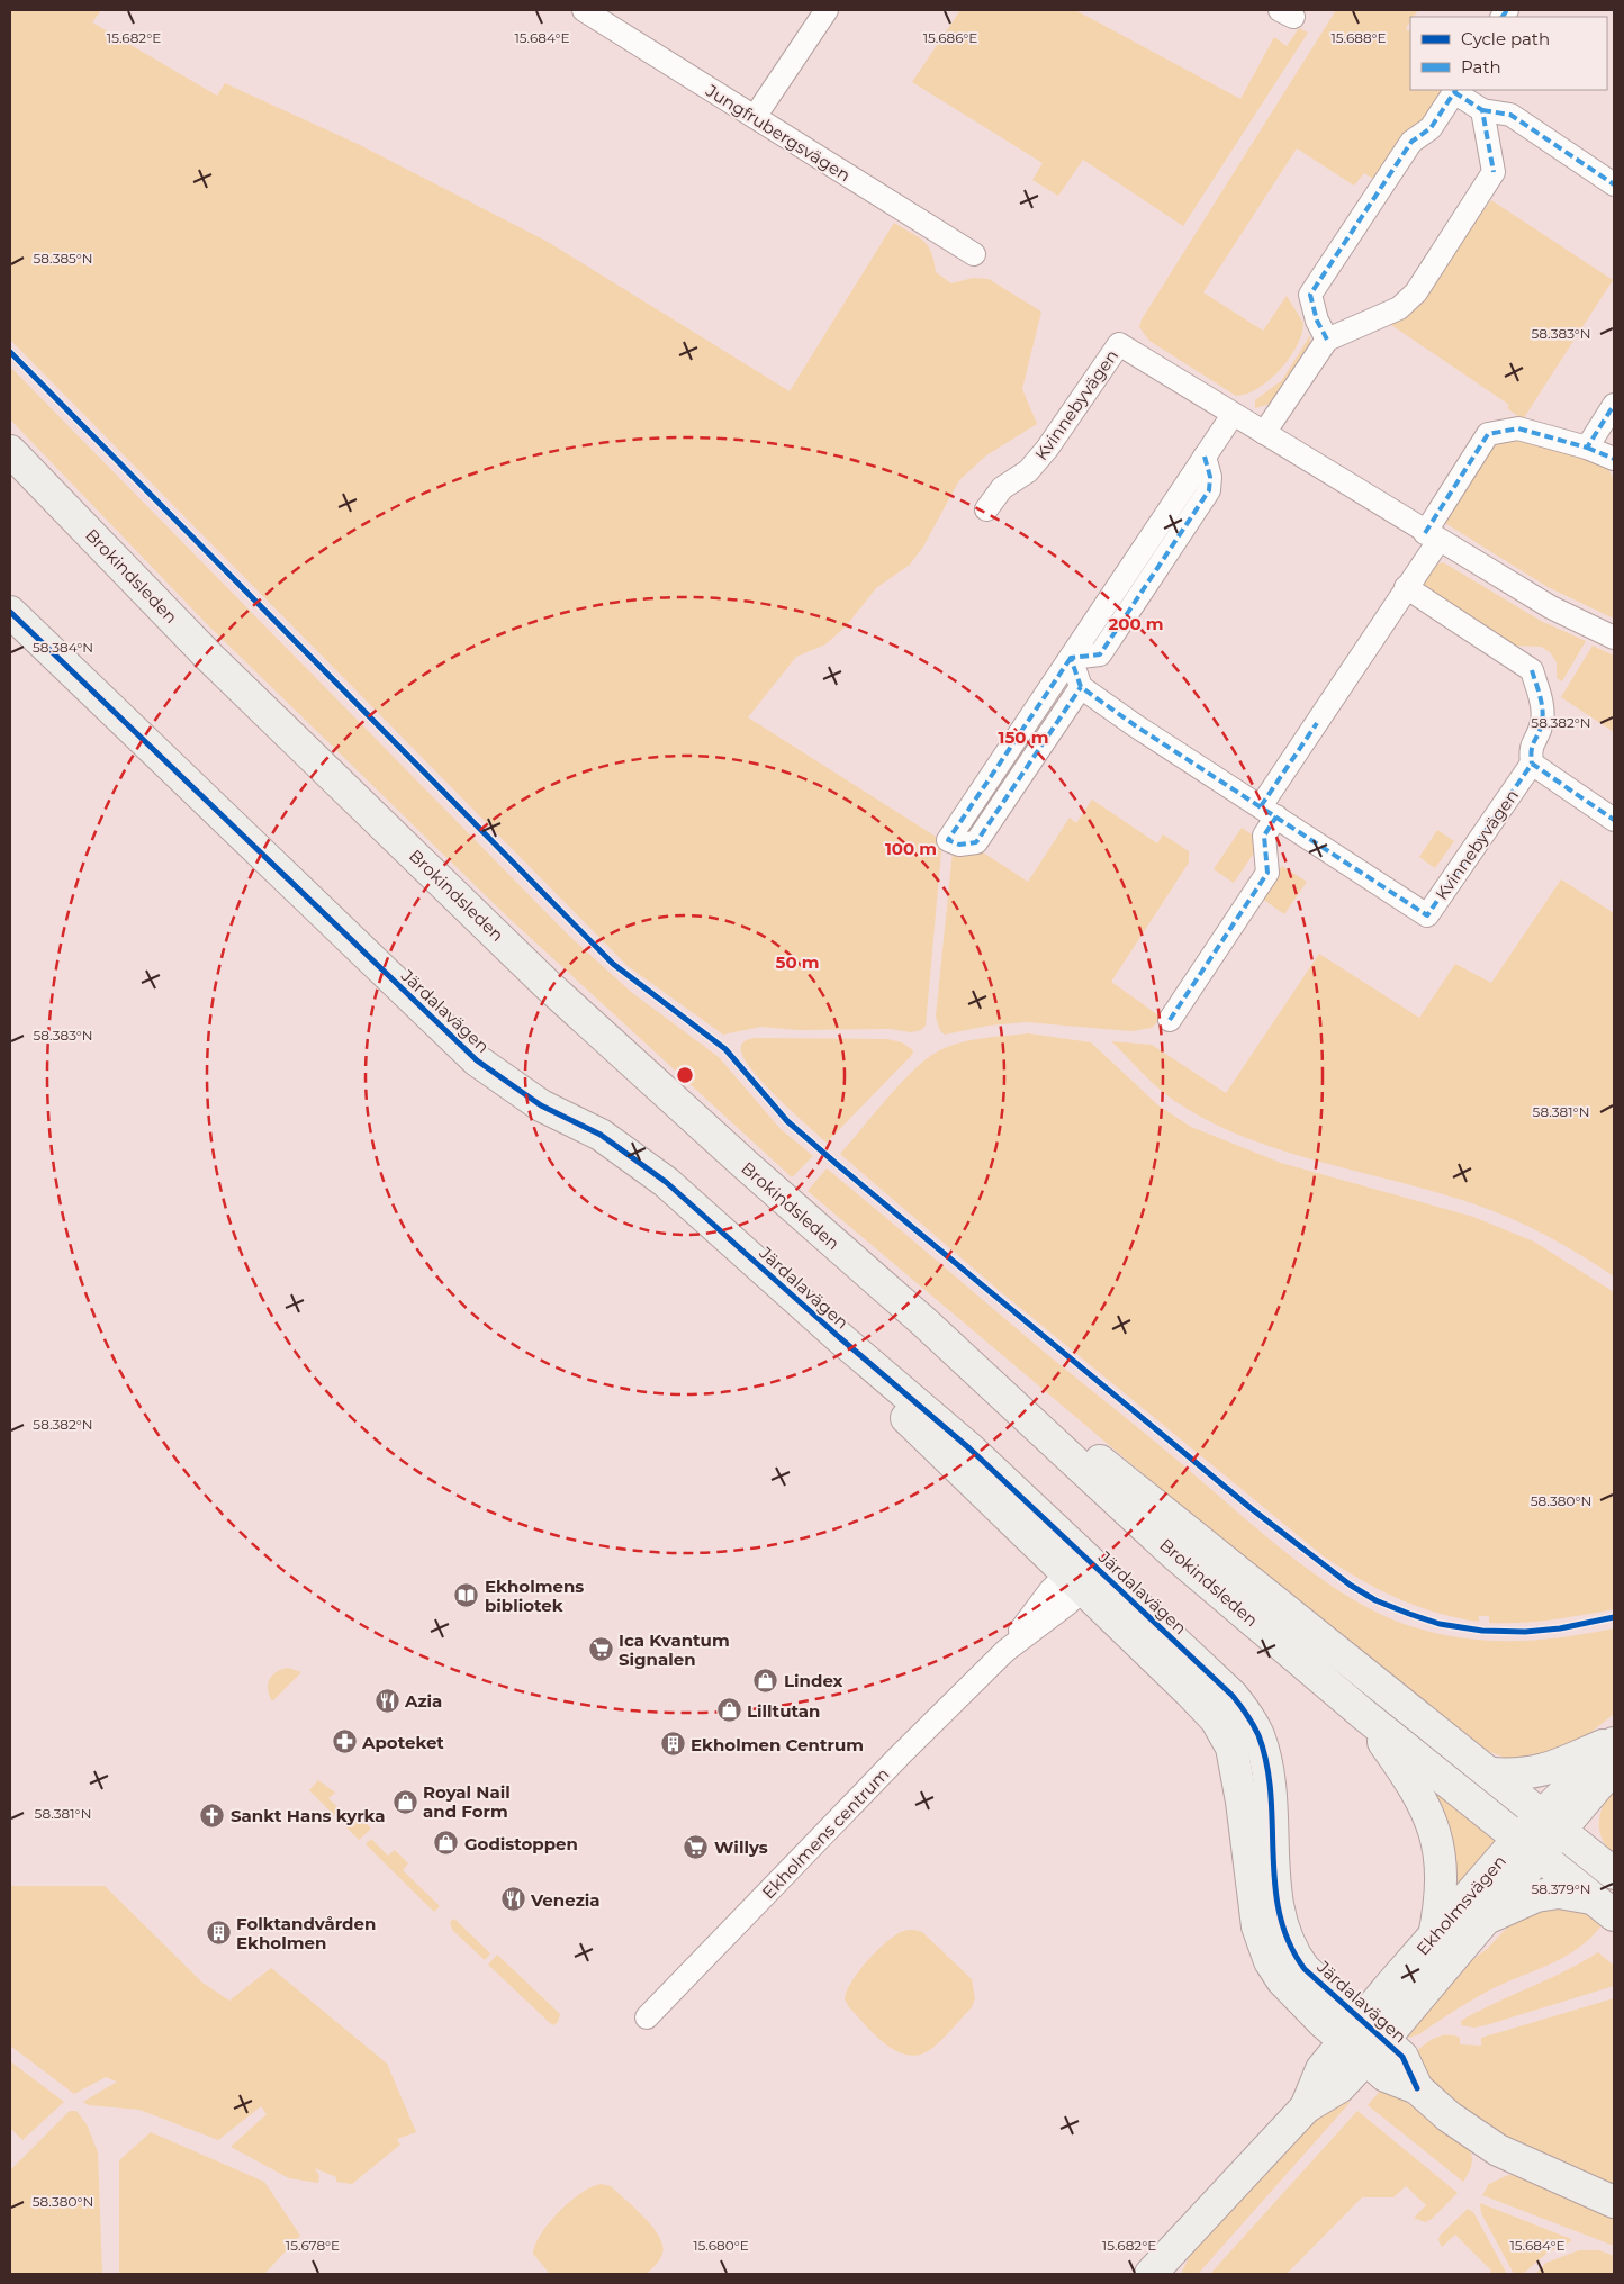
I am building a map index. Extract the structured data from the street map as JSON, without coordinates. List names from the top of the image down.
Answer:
{
  "streets": {
    "main road": ["Brokindsleden", "Järdalavägen", "Ekholmsvägen"],
    "street": ["Jungfrubergsvägen", "Kvinnebyvägen", "Ekholmens centrum"]
  },
  "crossings": [
    ["Brokindsleden", "Ekholmsvägen"],
    ["Järdalavägen", "Ekholmens centrum"],
    ["Järdalavägen", "Ekholmsvägen"]
  ],
  "places": {
    "library": ["Ekholmens bibliotek"],
    "supermarket": ["Ica Kvantum Signalen", "Willys"],
    "shop": [
      "Lindex",
      "Lilltutan",
      "Royal Nail and Form",
      "Godistoppen"
    ],
    "restaurant": ["Azia", "Venezia"],
    "pharmacy": ["Apoteket"],
    "building": ["Ekholmen Centrum", "Folktandvården Ekholmen"],
    "church": ["Sankt Hans kyrka"]
  },
  "legend": ["Cycle path", "Path"],
  "coordinates": [
    "15.682°E",
    "15.684°E",
    "15.686°E",
    "15.688°E",
    "58.385°N",
    "58.383°N",
    "58.384°N",
    "58.382°N",
    "58.381°N",
    "58.380°N",
    "58.379°N",
    "15.678°E",
    "15.680°E"
  ],
  "rings": [
    "200 m",
    "150 m",
    "100 m",
    "50 m"
  ]
}
